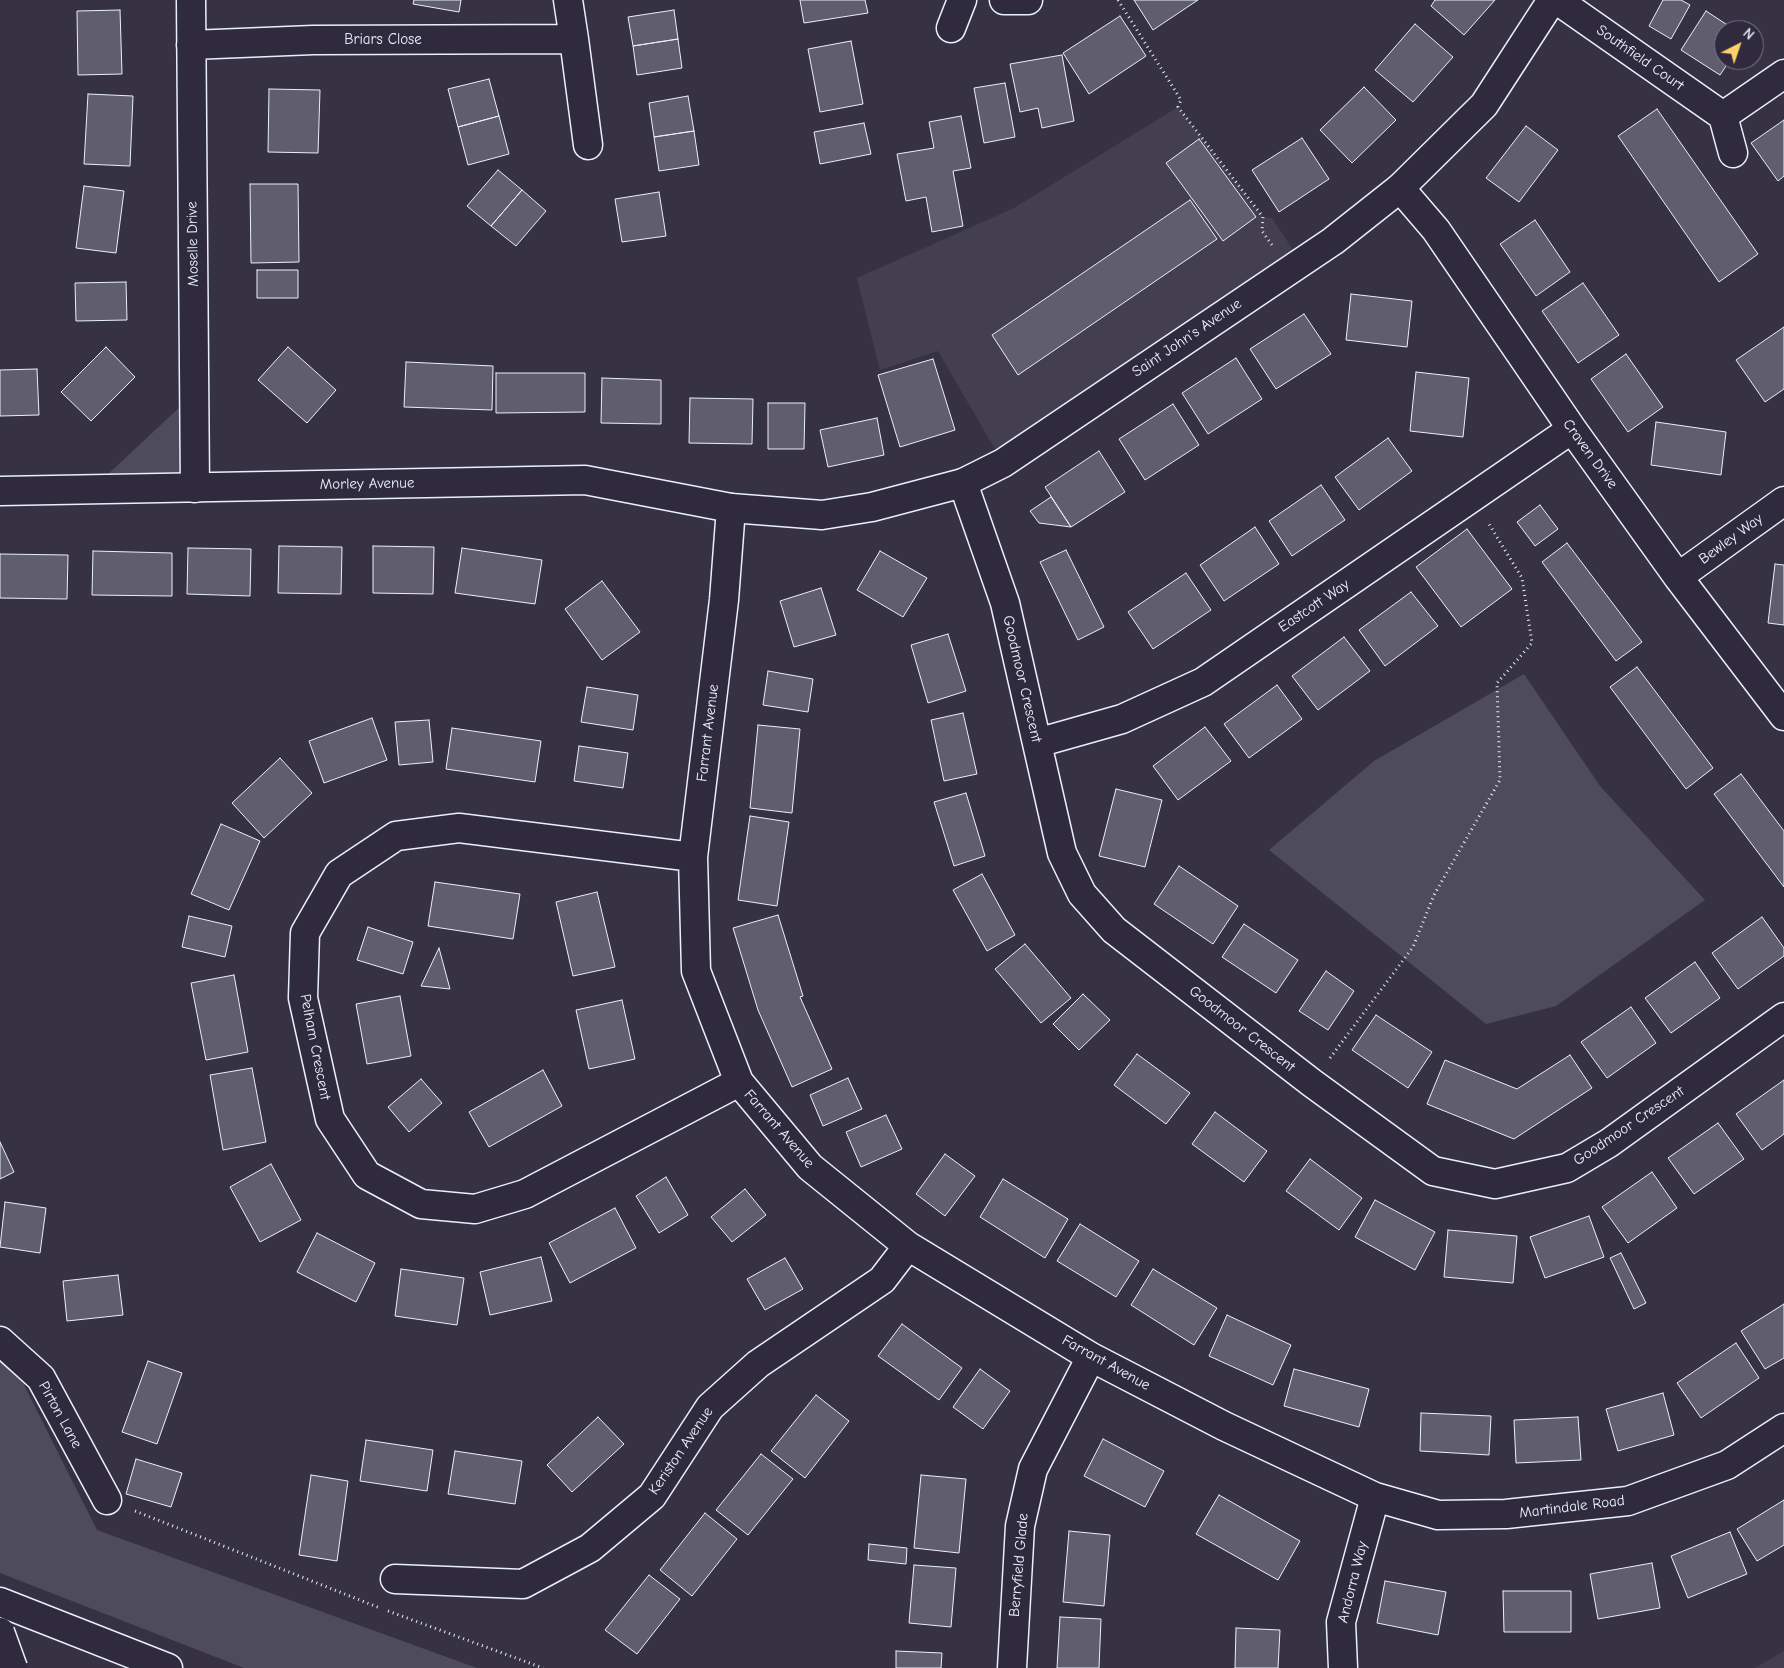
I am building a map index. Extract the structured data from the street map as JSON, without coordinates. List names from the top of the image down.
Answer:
{
  "streets": {
    "main road": [
      "Briars Close",
      "Southfield Court",
      "Moselle Drive",
      "Saint John's Avenue",
      "Craven Drive",
      "Morley Avenue",
      "Bewley Way",
      "Eastcott Way",
      "Goodmoor Crescent",
      "Farrant Avenue",
      "Pelham Crescent",
      "Pirton Lane",
      "Keriston Avenue",
      "Martindale Road",
      "Berryfield Glade",
      "Andorra Way"
    ]
  },
  "crossings": [
    ["Briars Close", "Moselle Drive"],
    ["Moselle Drive", "Morley Avenue"],
    ["Saint John's Avenue", "Craven Drive"],
    ["Saint John's Avenue", "Morley Avenue"],
    ["Saint John's Avenue", "Goodmoor Crescent"],
    ["Saint John's Avenue", "Farrant Avenue"],
    ["Craven Drive", "Bewley Way"],
    ["Craven Drive", "Eastcott Way"],
    ["Morley Avenue", "Farrant Avenue"],
    ["Eastcott Way", "Goodmoor Crescent"],
    ["Farrant Avenue", "Pelham Crescent"],
    ["Farrant Avenue", "Keriston Avenue"],
    ["Farrant Avenue", "Martindale Road"],
    ["Farrant Avenue", "Berryfield Glade"],
    ["Farrant Avenue", "Andorra Way"],
    ["Martindale Road", "Andorra Way"]
  ],
  "north": "top right"
}
